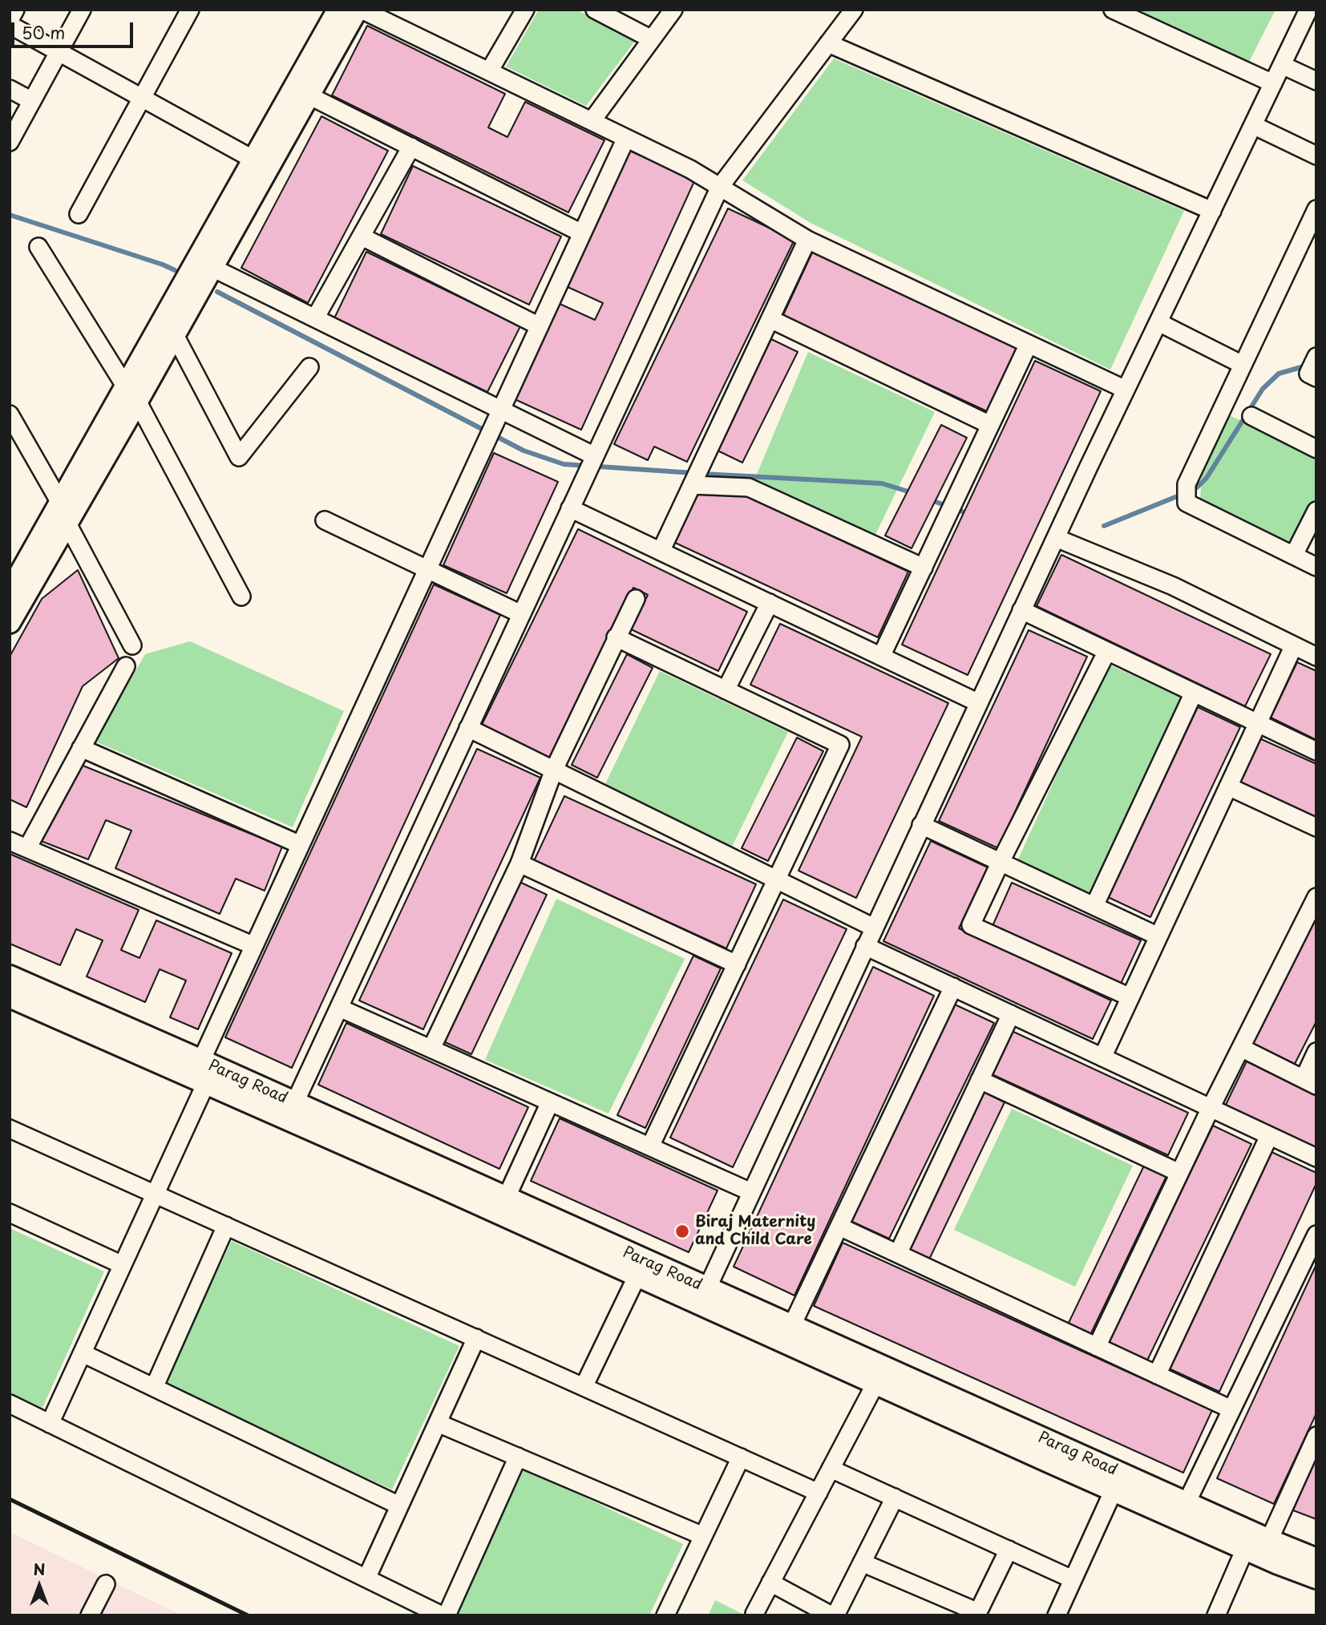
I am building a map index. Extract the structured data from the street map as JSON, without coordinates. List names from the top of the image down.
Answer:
{
  "streets": {
    "street": ["Parag Road"]
  },
  "places": ["Biraj Maternity and Child Care"],
  "scale_bar": "50 m",
  "north": "top"
}
